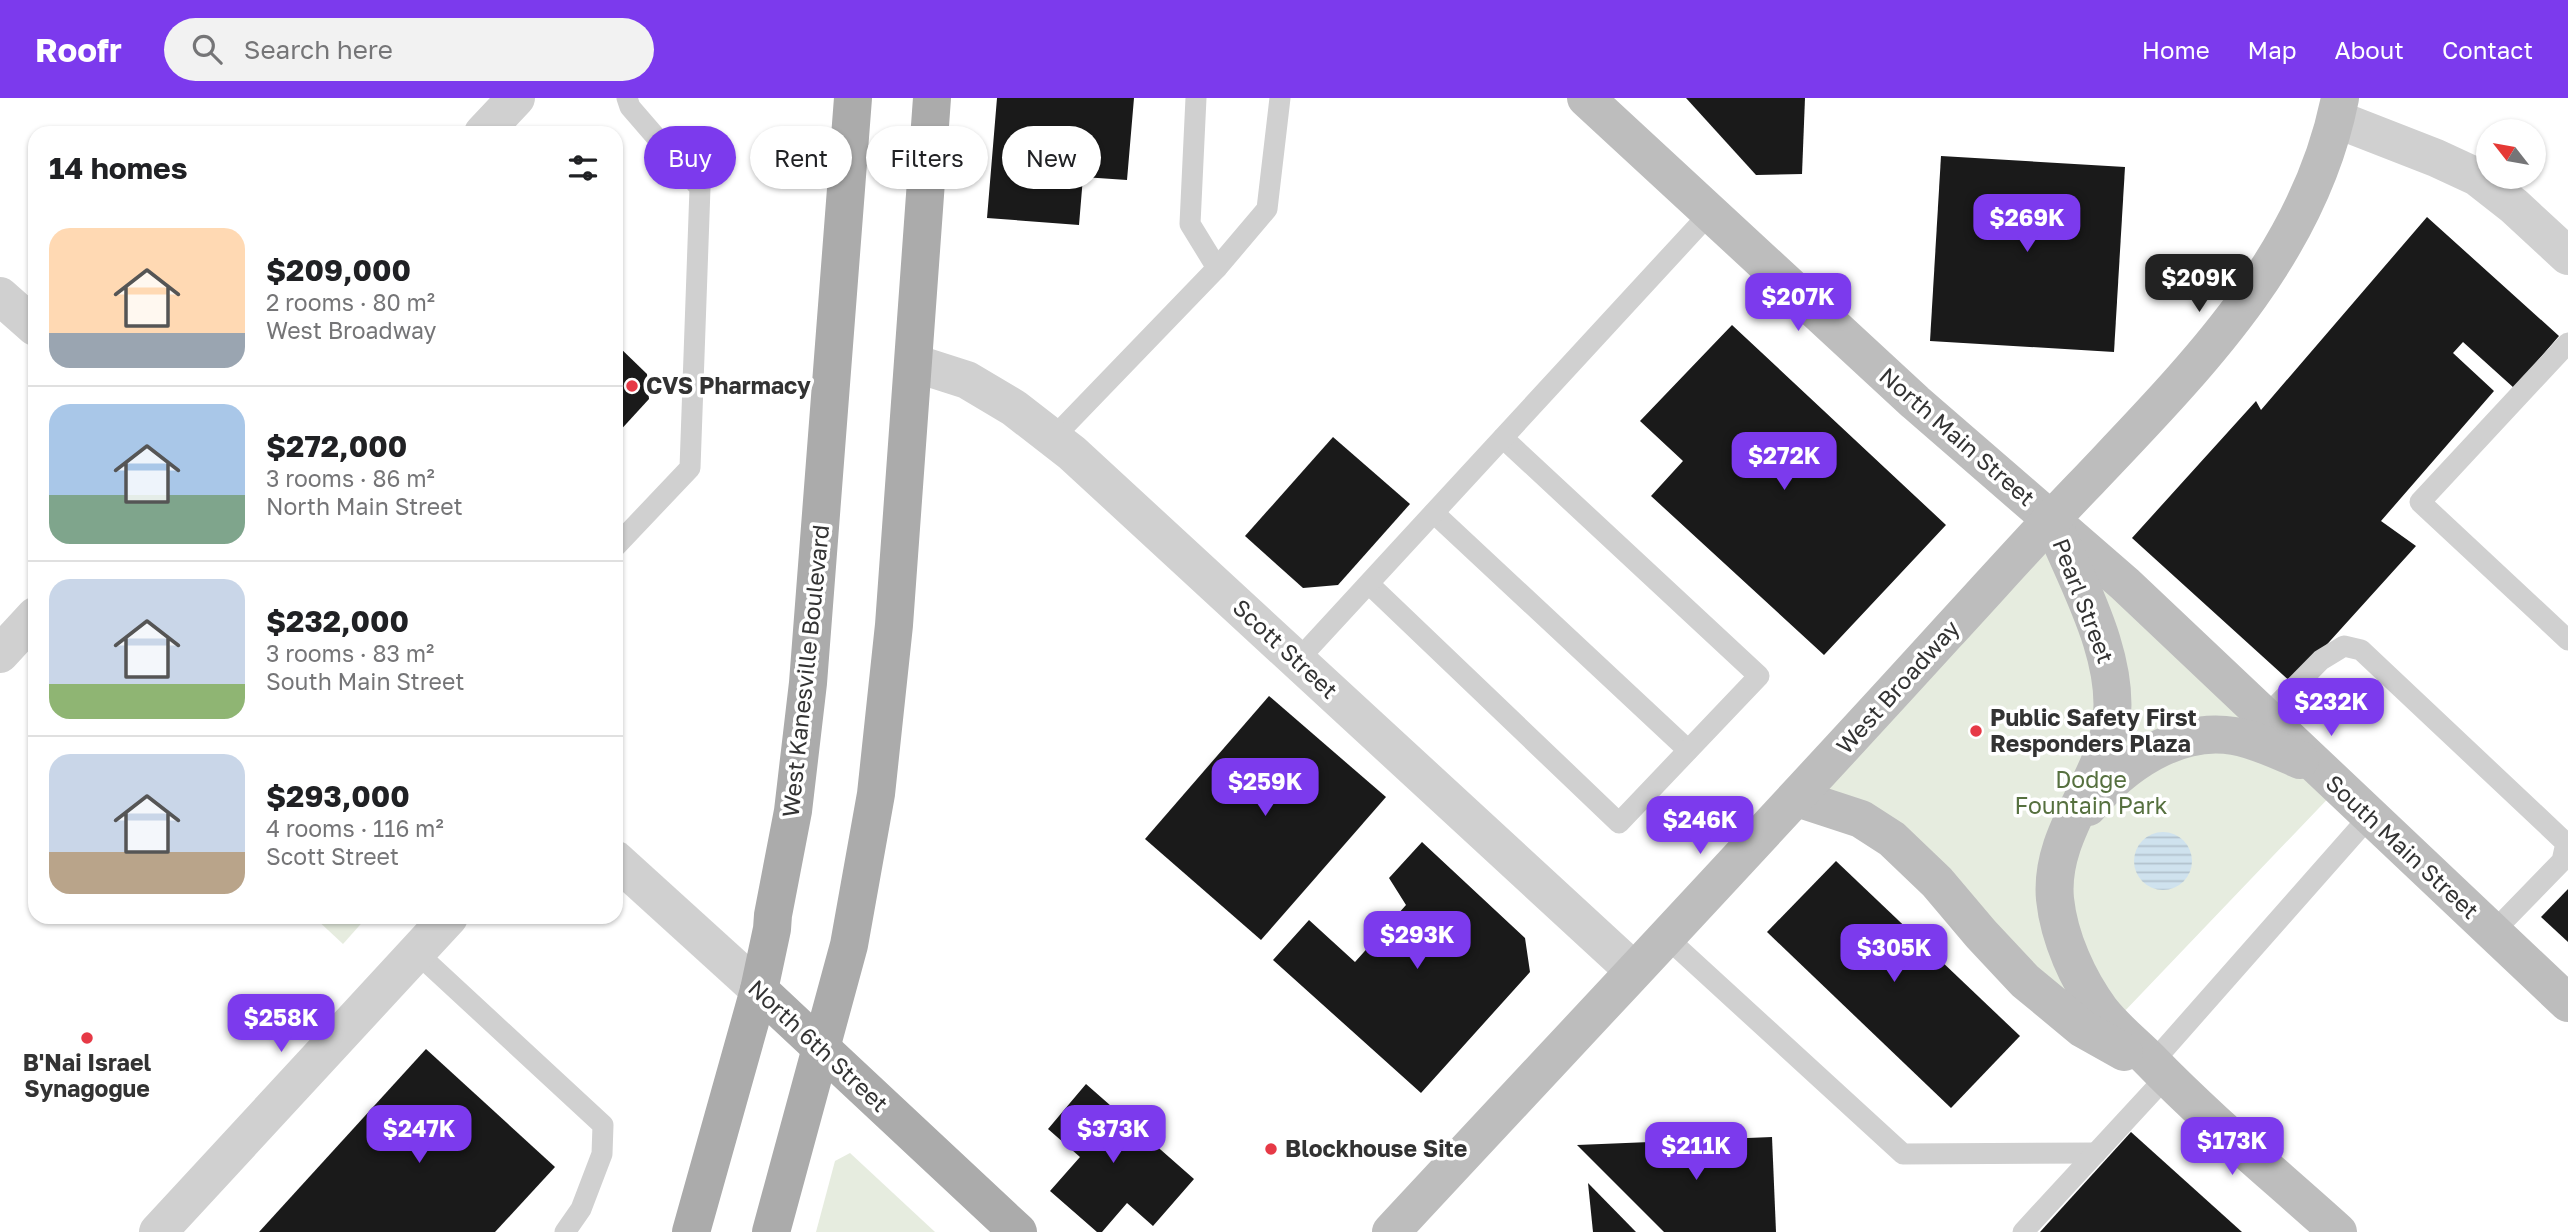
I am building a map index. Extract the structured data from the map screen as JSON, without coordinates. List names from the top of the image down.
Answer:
{
  "streets": {
    "main road": [
      "North Main Street",
      "Pearl Street",
      "West Kanesville Boulevard",
      "West Broadway",
      "South Main Street",
      "North 6th Street"
    ],
    "street": ["Scott Street"]
  },
  "crossings": [
    ["North Main Street", "Pearl Street"],
    ["North Main Street", "West Broadway"],
    ["North Main Street", "South Main Street"],
    ["Pearl Street", "West Broadway"],
    ["Pearl Street", "South Main Street"],
    ["Scott Street", "West Broadway"],
    ["West Kanesville Boulevard", "North 6th Street"],
    ["West Broadway", "South Main Street"]
  ],
  "parks": ["Dodge Fountain Park"],
  "places": [
    "CVS Pharmacy",
    "Public Safety First Responders Plaza",
    "B'Nai Israel Synagogue",
    "Blockhouse Site"
  ],
  "north": "top left",
  "page": {
    "header": "Roofr",
    "search": "Search here",
    "nav": [
      "Home",
      "Map",
      "About",
      "Contact"
    ],
    "chip": [
      "Buy",
      "Rent",
      "Filters",
      "New"
    ],
    "heading": "14 homes",
    "price": [
      "$269K",
      "$209K",
      "$207K",
      "$272K",
      "$232K",
      "$259K",
      "$246K",
      "$293K",
      "$305K",
      "$258K",
      "$247K",
      "$373K",
      "$173K",
      "$211K"
    ],
    "list": [
      {
        "name": "$209,000",
        "note": "2 rooms · 80 m² · West Broadway"
      },
      {
        "name": "$272,000",
        "note": "3 rooms · 86 m² · North Main Street"
      },
      {
        "name": "$232,000",
        "note": "3 rooms · 83 m² · South Main Street"
      },
      {
        "name": "$293,000",
        "note": "4 rooms · 116 m² · Scott Street"
      }
    ]
  }
}
